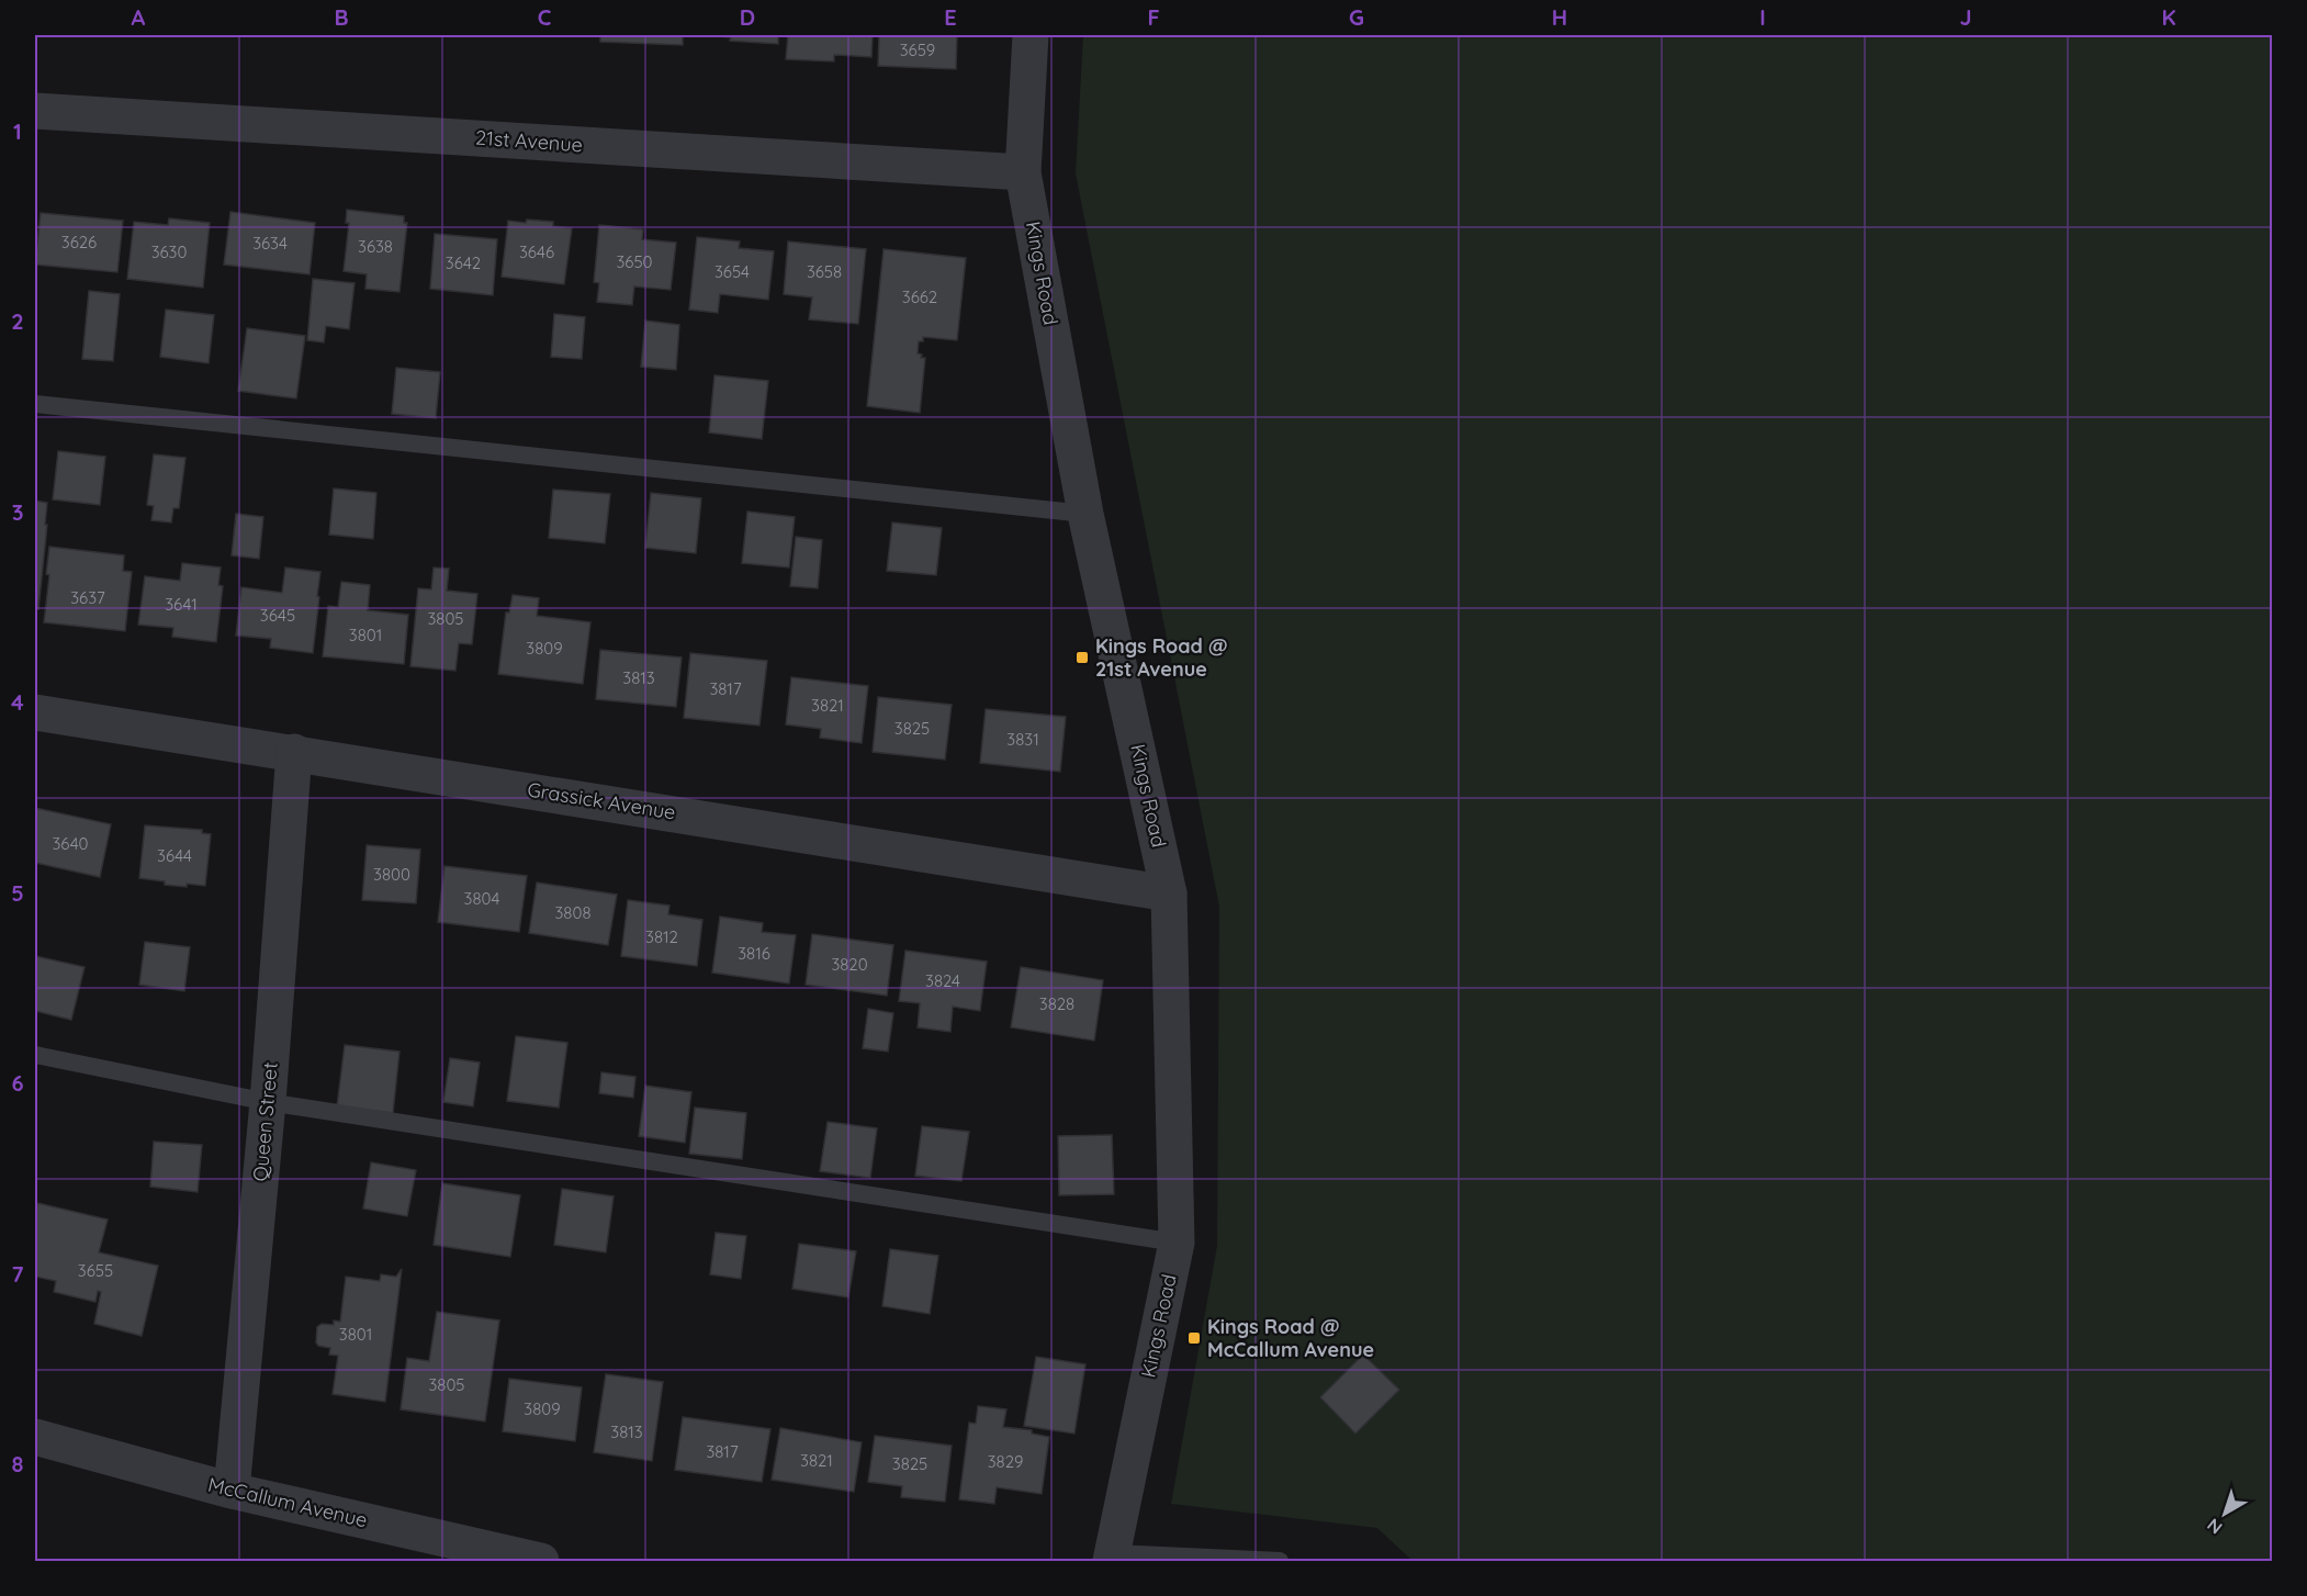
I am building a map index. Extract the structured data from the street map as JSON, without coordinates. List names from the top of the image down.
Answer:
{
  "streets": {
    "street": [
      "21st Avenue",
      "Kings Road",
      "Grassick Avenue",
      "Queen Street",
      "McCallum Avenue"
    ]
  },
  "crossings": [
    ["21st Avenue", "Kings Road"],
    ["Kings Road", "Grassick Avenue"],
    ["Grassick Avenue", "Queen Street"],
    ["Queen Street", "McCallum Avenue"]
  ],
  "places": {
    "transit": ["Kings Road @ 21st Avenue", "Kings Road @ McCallum Avenue"]
  },
  "house_numbers": [
    "3659",
    "3626",
    "3634",
    "3638",
    "3630",
    "3646",
    "3650",
    "3642",
    "3654",
    "3658",
    "3662",
    "3637",
    "3641",
    "3645",
    "3805",
    "3801",
    "3809",
    "3813",
    "3817",
    "3821",
    "3825",
    "3831",
    "3640",
    "3644",
    "3800",
    "3804",
    "3808",
    "3812",
    "3816",
    "3820",
    "3824",
    "3828",
    "3655",
    "3801",
    "3805",
    "3809",
    "3813",
    "3817",
    "3821",
    "3829",
    "3825"
  ],
  "north": "bottom left",
  "grid": {
    "columns": [
      "A",
      "B",
      "C",
      "D",
      "E",
      "F",
      "G",
      "H",
      "I",
      "J",
      "K"
    ],
    "rows": [
      "1",
      "2",
      "3",
      "4",
      "5",
      "6",
      "7",
      "8"
    ]
  }
}
